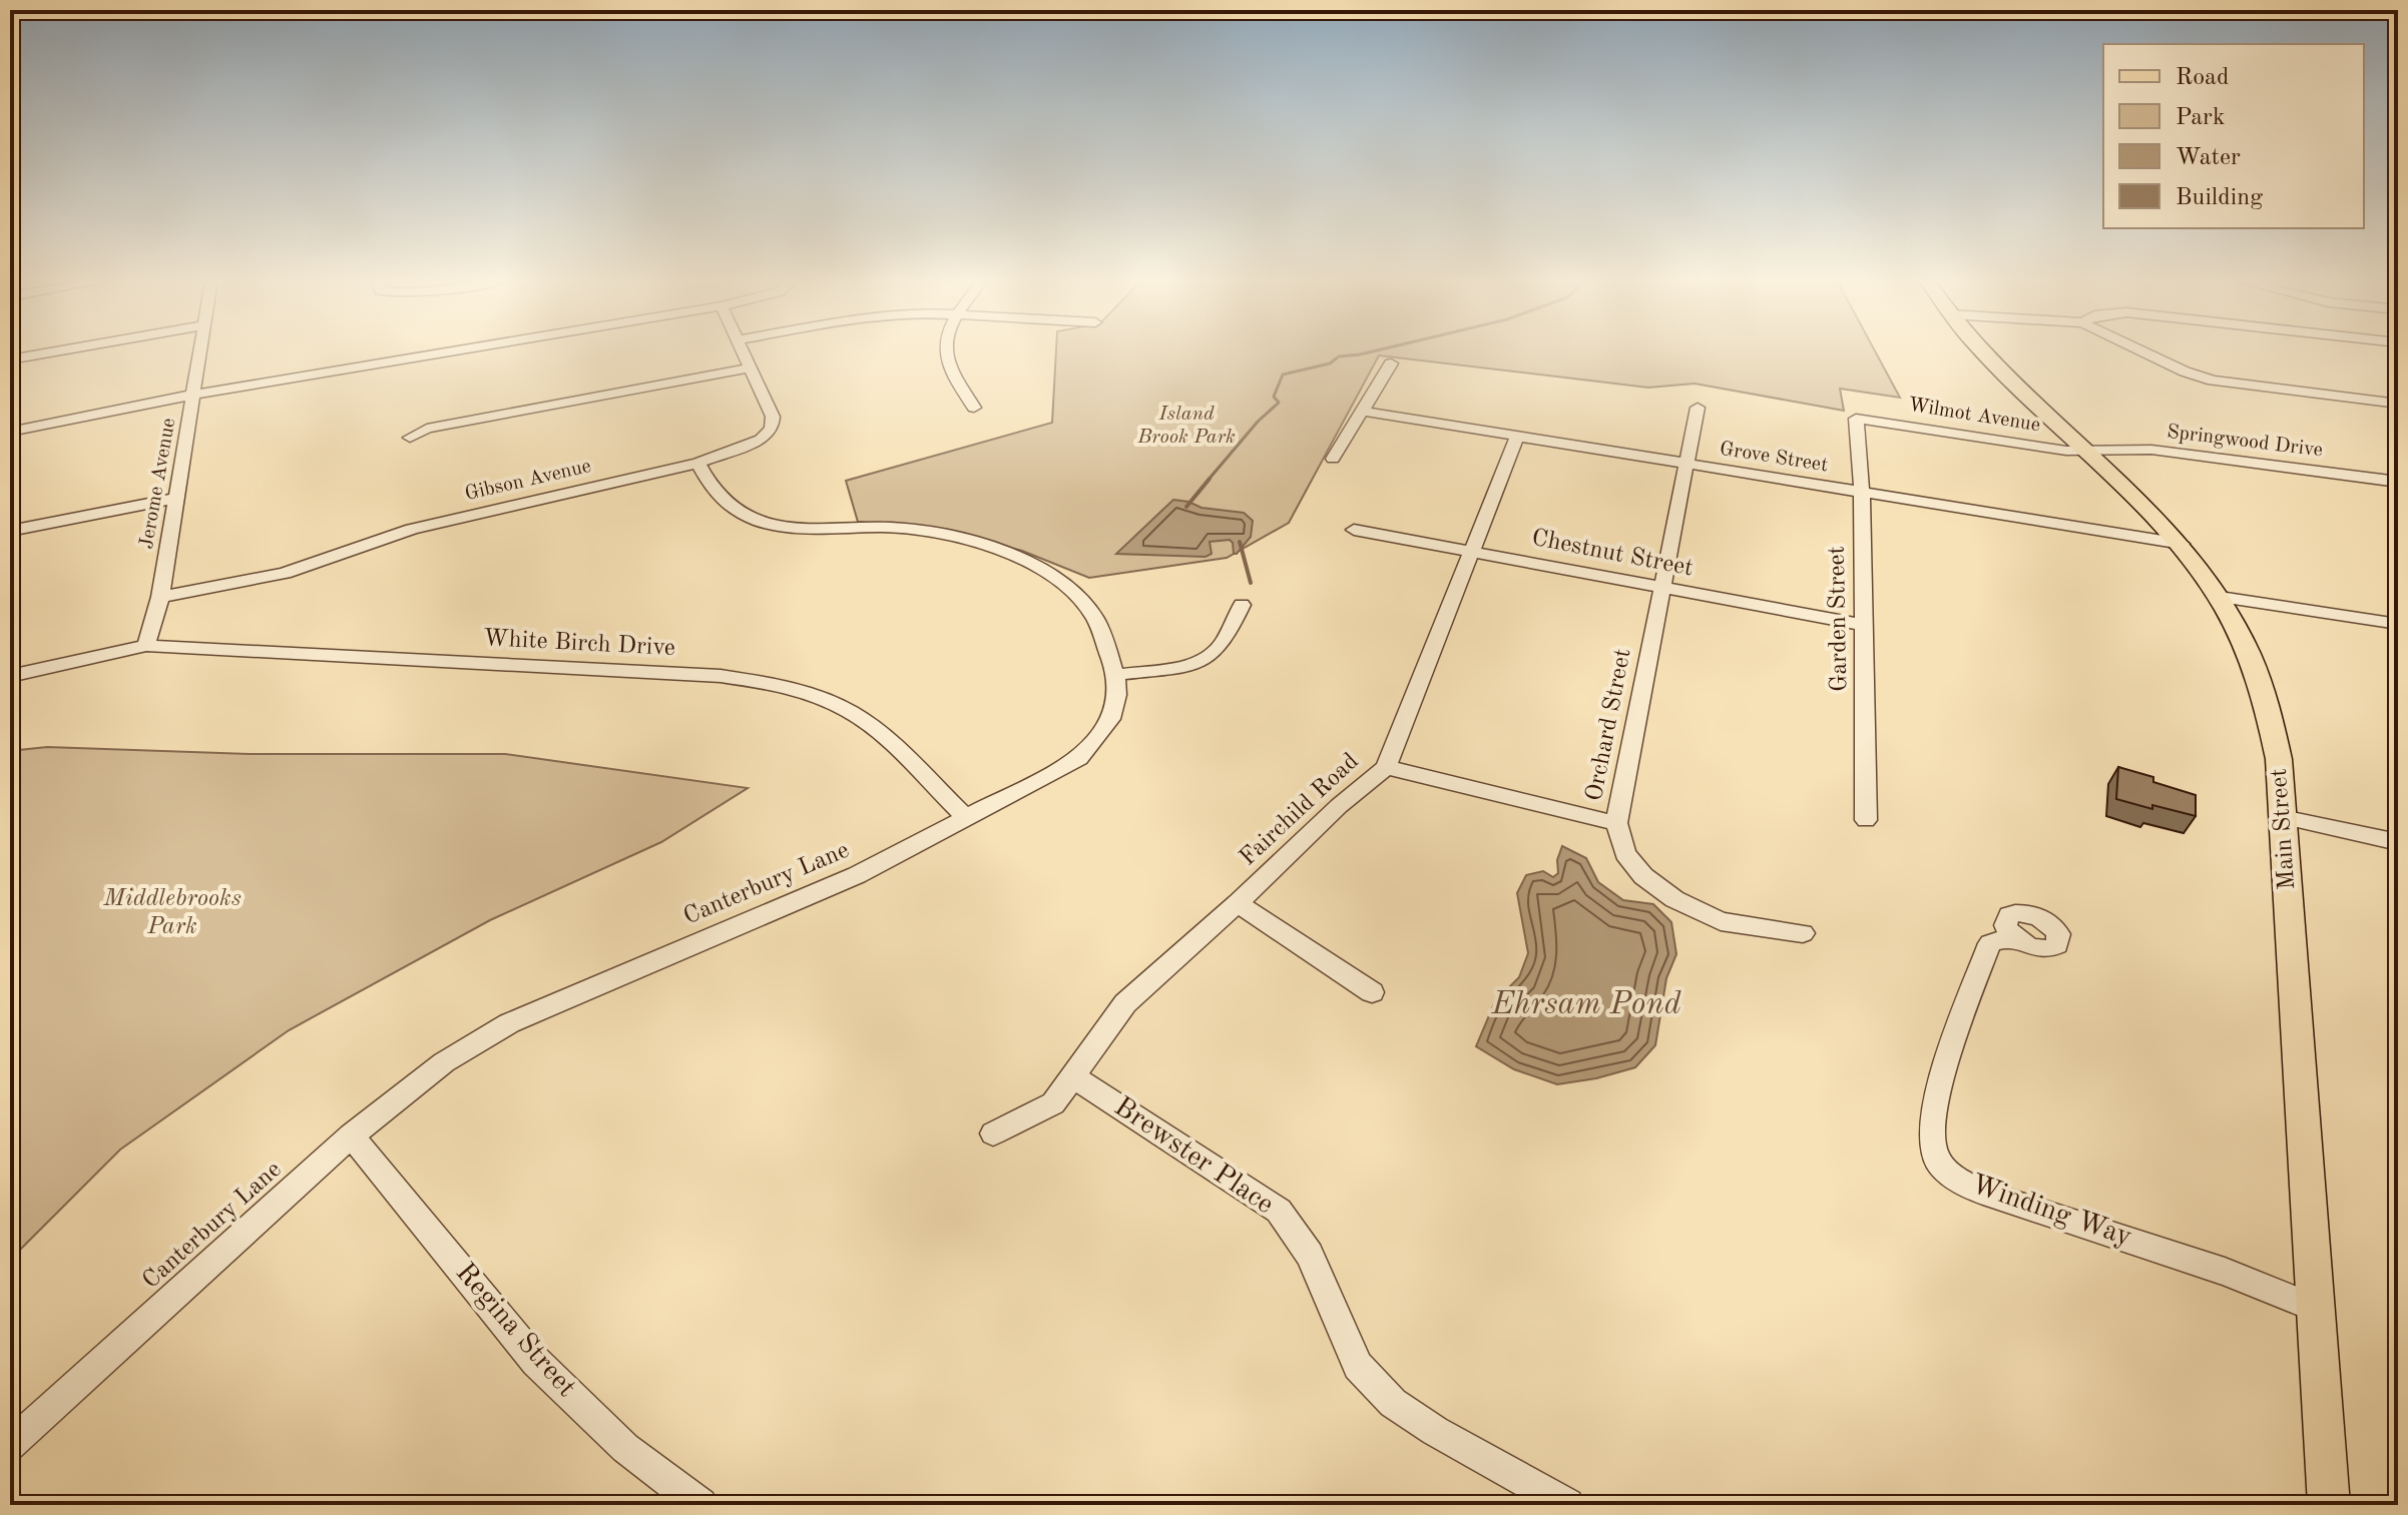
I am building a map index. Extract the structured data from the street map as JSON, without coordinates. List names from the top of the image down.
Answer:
{
  "streets": {
    "main road": ["Main Street"],
    "street": [
      "Wilmot Avenue",
      "Springwood Drive",
      "Grove Street",
      "Gibson Avenue",
      "Jerome Avenue",
      "Chestnut Street",
      "Garden Street",
      "White Birch Drive",
      "Orchard Street",
      "Fairchild Road",
      "Canterbury Lane",
      "Brewster Place",
      "Winding Way",
      "Regina Street"
    ]
  },
  "crossings": [
    ["Wilmot Avenue", "Springwood Drive"],
    ["Wilmot Avenue", "Garden Street"],
    ["Wilmot Avenue", "Main Street"],
    ["Springwood Drive", "Main Street"],
    ["Grove Street", "Garden Street"],
    ["Grove Street", "Orchard Street"],
    ["Grove Street", "Fairchild Road"],
    ["Grove Street", "Main Street"],
    ["Gibson Avenue", "Jerome Avenue"],
    ["Gibson Avenue", "Canterbury Lane"],
    ["Jerome Avenue", "White Birch Drive"],
    ["Chestnut Street", "Garden Street"],
    ["Chestnut Street", "Orchard Street"],
    ["Chestnut Street", "Fairchild Road"],
    ["White Birch Drive", "Canterbury Lane"],
    ["Fairchild Road", "Brewster Place"],
    ["Main Street", "Winding Way"],
    ["Canterbury Lane", "Regina Street"]
  ],
  "water": ["Ehrsam Pond"],
  "parks": ["Island Brook Park", "Middlebrooks Park"],
  "legend": [
    "Road",
    "Park",
    "Water",
    "Building"
  ]
}
